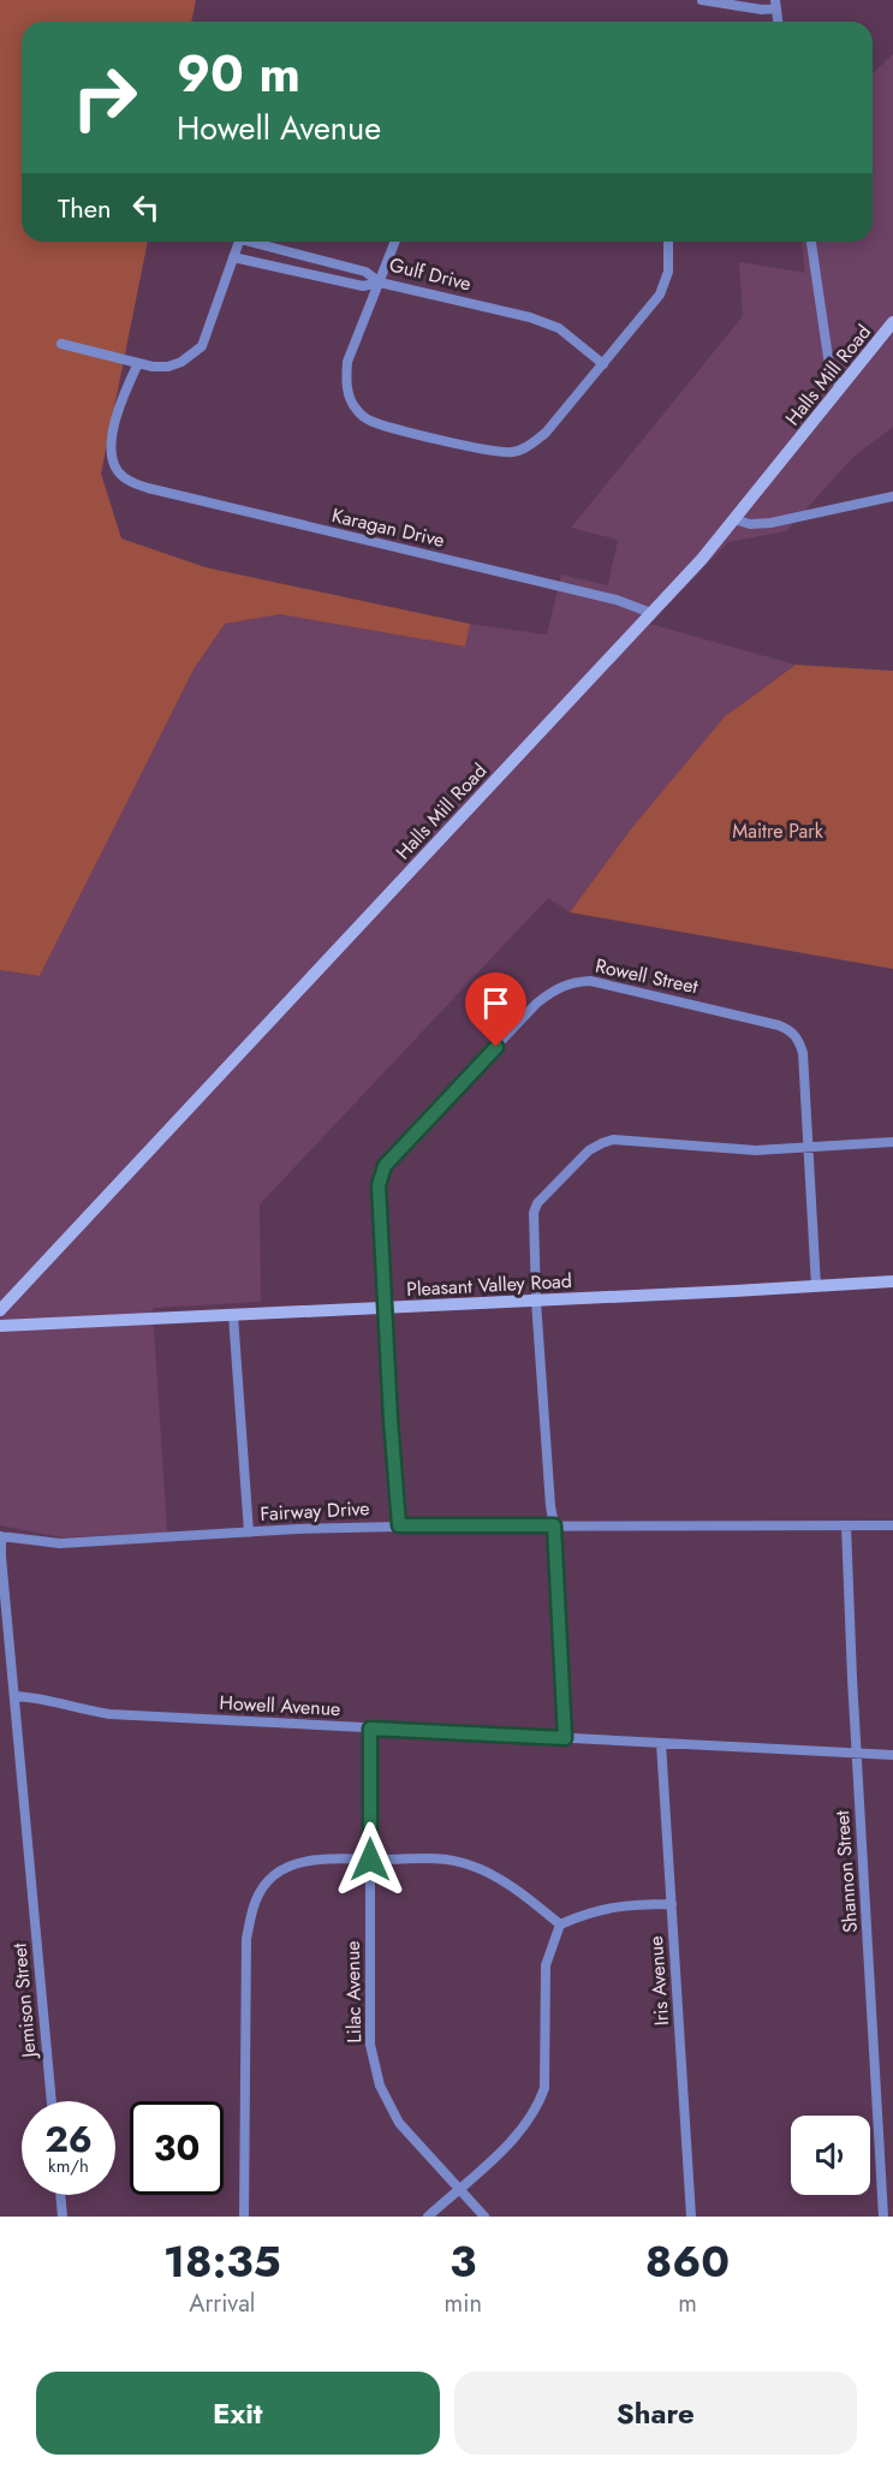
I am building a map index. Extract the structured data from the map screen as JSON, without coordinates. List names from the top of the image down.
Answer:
{
  "streets": {
    "street": [
      "Gulf Drive",
      "Halls Mill Road",
      "Karagan Drive",
      "Rowell Street",
      "Pleasant Valley Road",
      "Fairway Drive",
      "Howell Avenue",
      "Shannon Street",
      "Iris Avenue",
      "Lilac Avenue",
      "Jemison Street"
    ]
  },
  "crossings": [
    ["Halls Mill Road", "Karagan Drive"],
    ["Rowell Street", "Pleasant Valley Road"],
    ["Rowell Street", "Fairway Drive"],
    ["Fairway Drive", "Shannon Street"],
    ["Fairway Drive", "Jemison Street"],
    ["Howell Avenue", "Shannon Street"],
    ["Howell Avenue", "Iris Avenue"],
    ["Howell Avenue", "Lilac Avenue"],
    ["Howell Avenue", "Jemison Street"]
  ],
  "parks": ["Maitre Park"],
  "page": {
    "turn": ["90 m", "Howell Avenue"],
    "then": "Then",
    "speed": "26 km/h",
    "limit": "30",
    "eta": [
      "18:35",
      "Arrival",
      "3",
      "min",
      "860",
      "m"
    ],
    "buttons": ["Exit", "Share"]
  }
}
